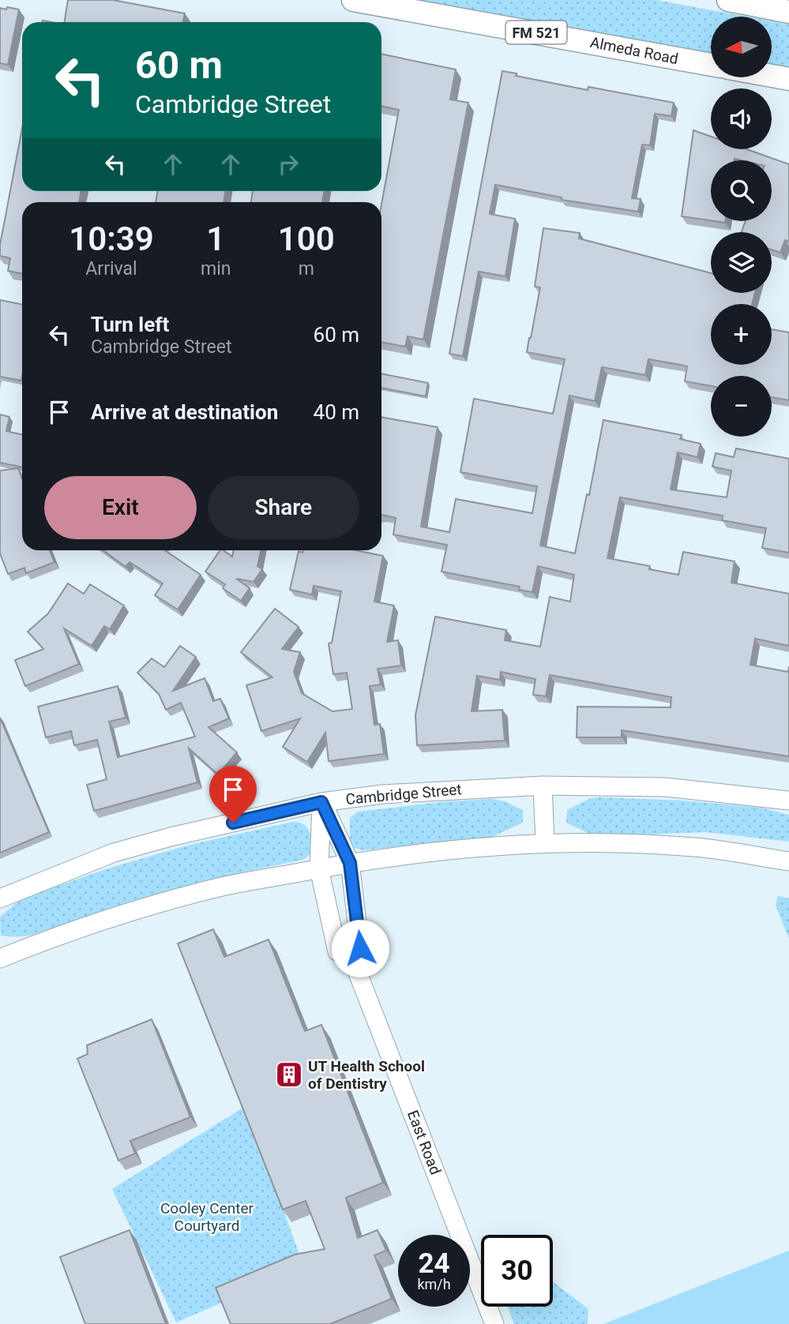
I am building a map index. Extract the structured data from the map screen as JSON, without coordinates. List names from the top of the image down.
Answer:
{
  "streets": {
    "main road": ["FM 521", "Almeda Road"],
    "street": ["Cambridge Street", "East Road"]
  },
  "crossings": [
    ["Cambridge Street", "East Road"]
  ],
  "parks": ["Cooley Center Courtyard"],
  "places": {
    "building": ["UT Health School of Dentistry"]
  },
  "north": "left",
  "page": {
    "map_buttons": ["+", "−"],
    "turn": ["60 m", "Cambridge Street"],
    "eta": [
      "10:39",
      "Arrival",
      "1",
      "min",
      "100",
      "m"
    ],
    "list": [
      {
        "name": "Turn left",
        "note": "Cambridge Street",
        "value": "60 m"
      },
      {
        "name": "Arrive at destination",
        "value": "40 m"
      }
    ],
    "buttons": ["Exit", "Share"],
    "speed": "24 km/h",
    "limit": "30"
  }
}
